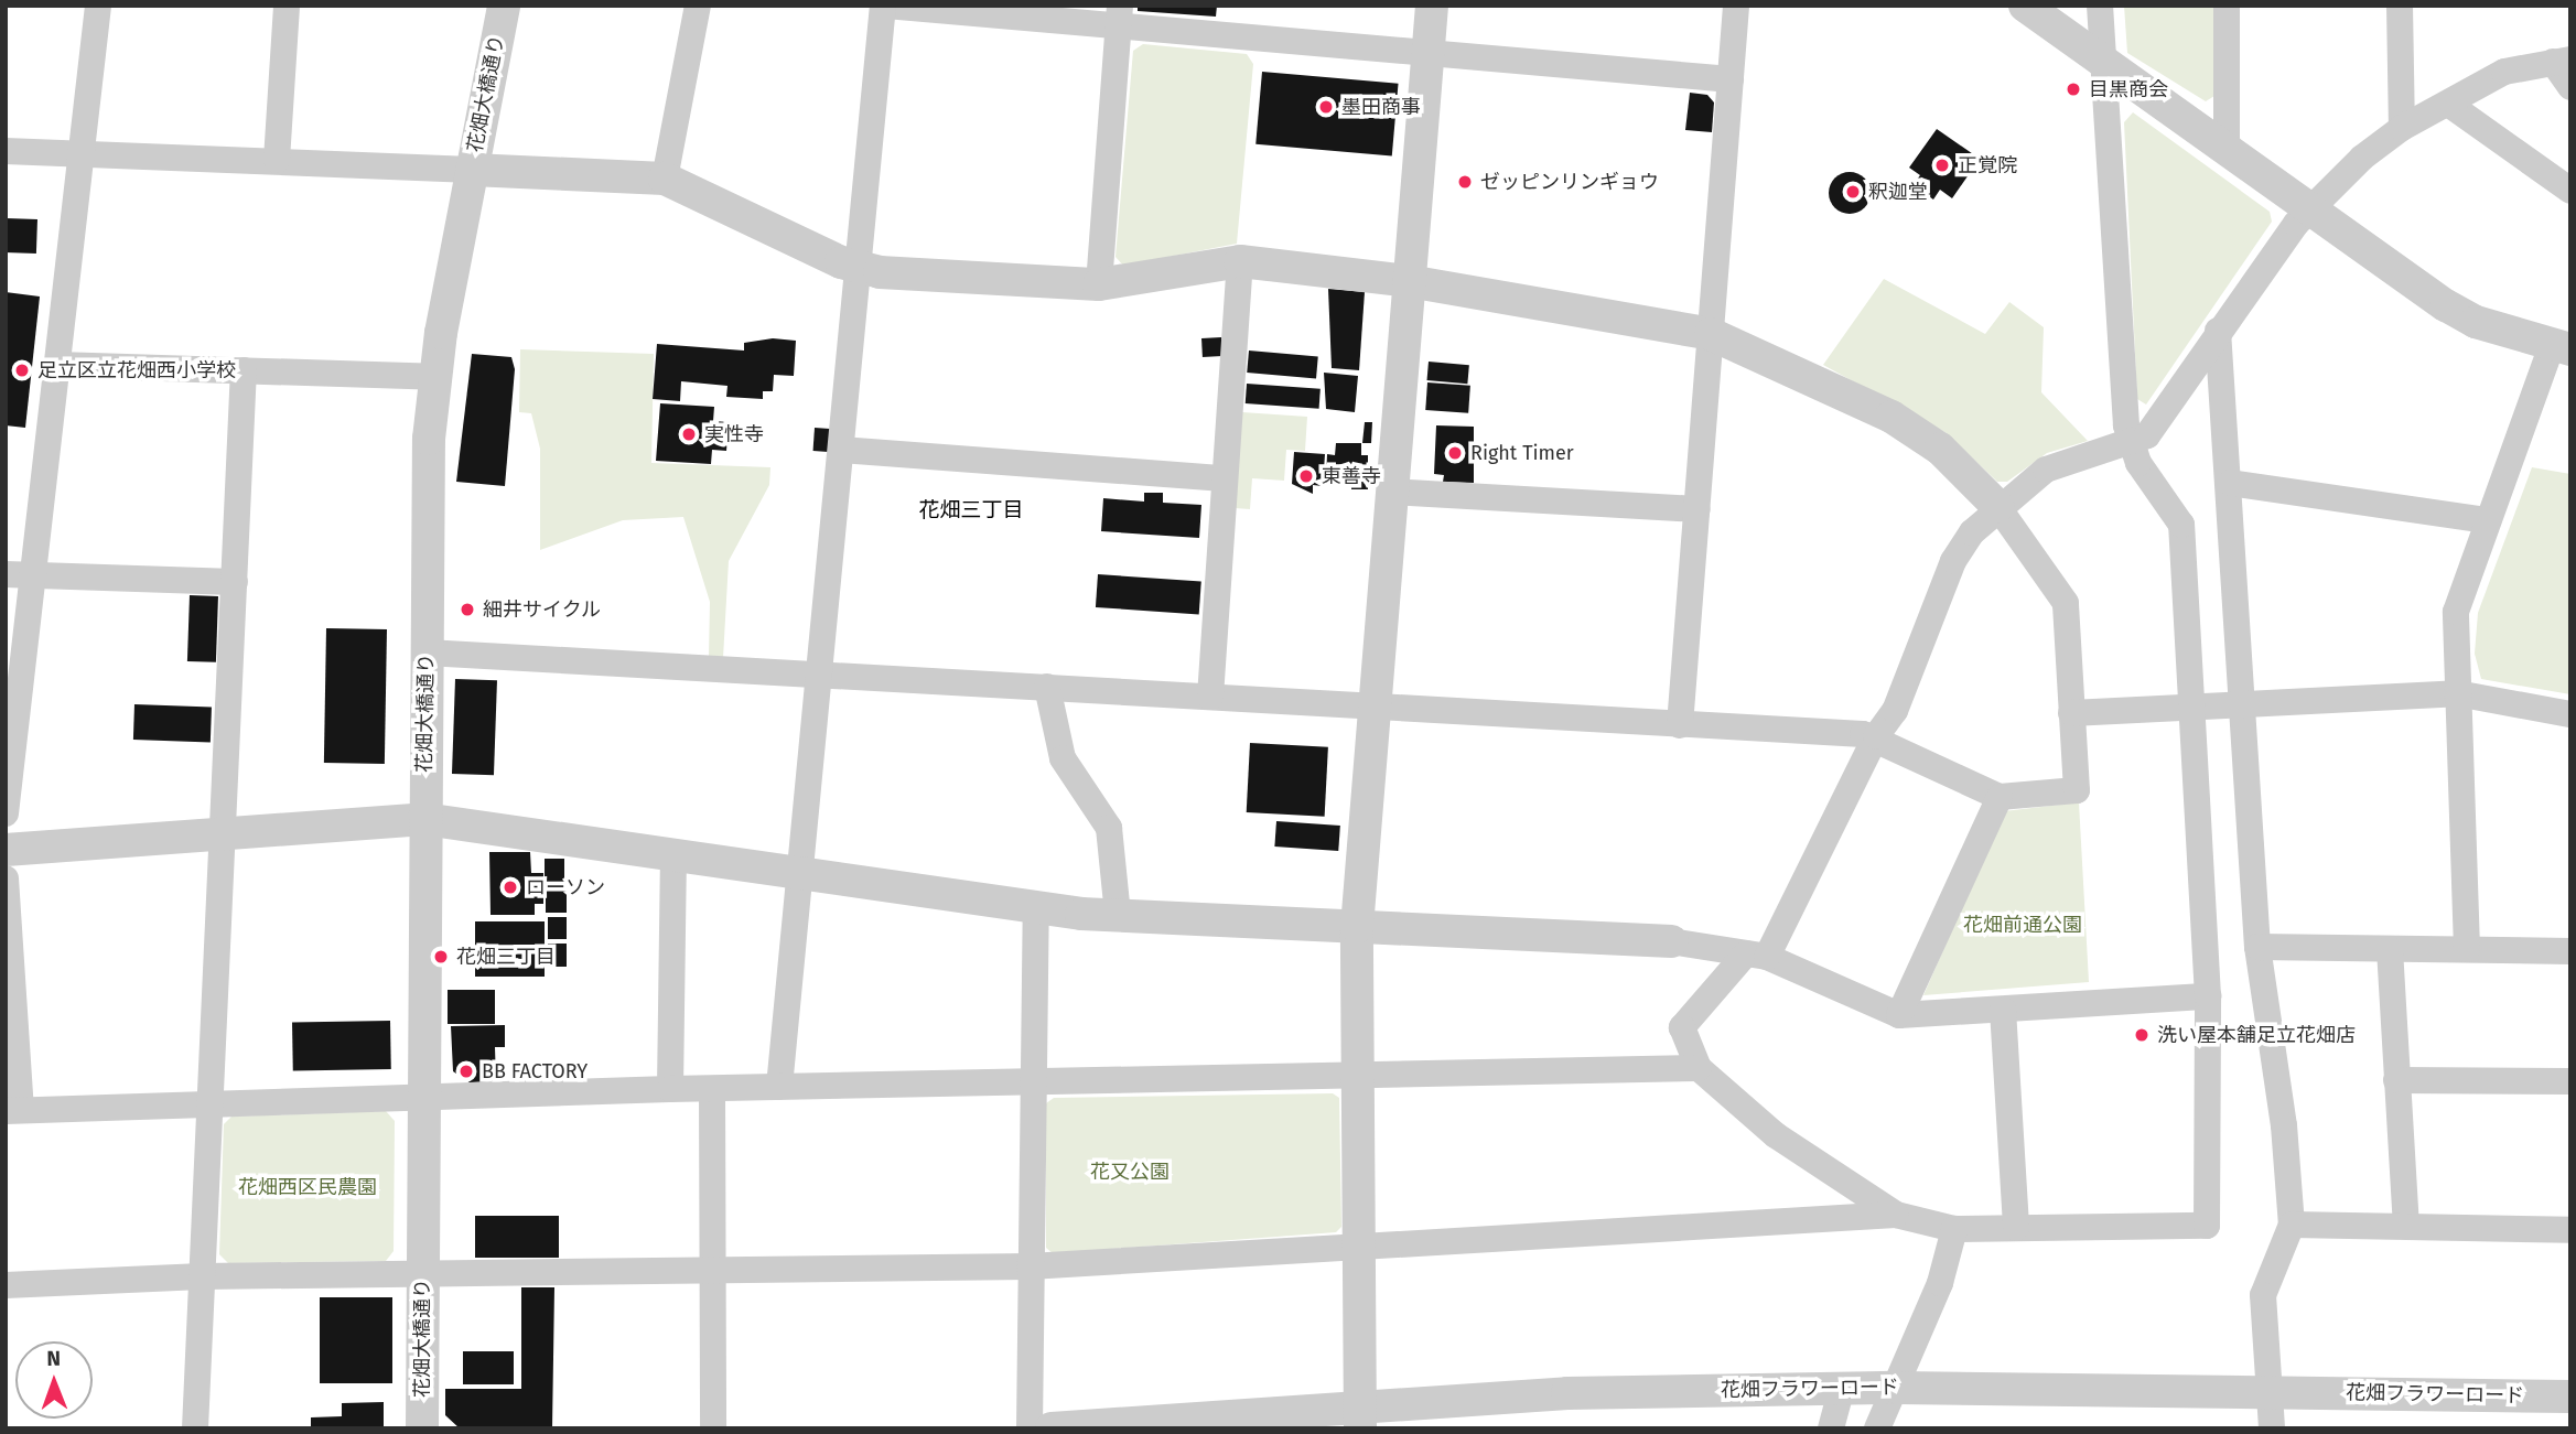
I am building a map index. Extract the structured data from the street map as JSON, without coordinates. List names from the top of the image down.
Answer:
{
  "streets": {
    "street": ["花畑大橋通り", "花畑フラワーロード"]
  },
  "districts": ["花畑三丁目"],
  "parks": ["花畑前通公園", "花又公園", "花畑西区民農園"],
  "places": [
    "目黒商会",
    "墨田商事",
    "正覚院",
    "ゼッピンリンギョウ",
    "釈迦堂",
    "足立区立花畑西小学校",
    "実性寺",
    "Right Timer",
    "東善寺",
    "細井サイクル",
    "ローソン",
    "花畑三丁目",
    "洗い屋本舗足立花畑店",
    "BB FACTORY"
  ],
  "north": "top"
}
